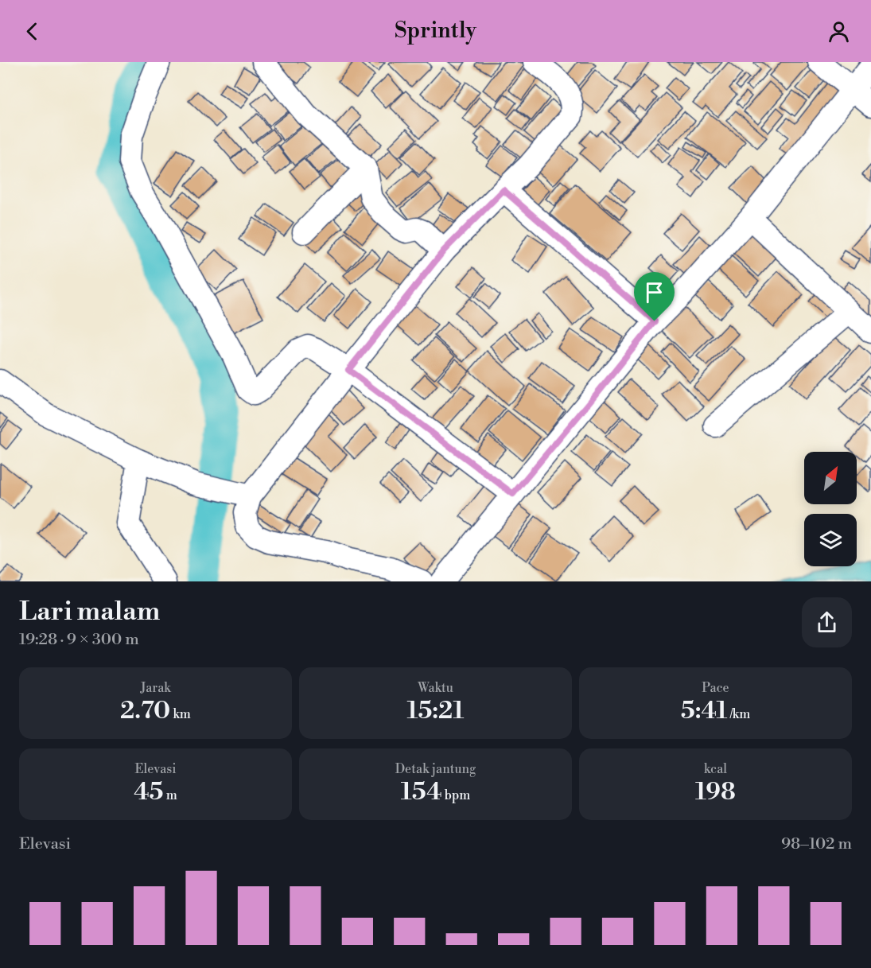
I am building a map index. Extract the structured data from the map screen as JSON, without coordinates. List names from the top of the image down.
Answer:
{
  "north": "top right",
  "page": {
    "header": "Sprintly",
    "heading": ["Lari malam", "19:28 · 9 × 300 m"],
    "stats": [
      ["Jarak", "2.70 km"],
      ["Waktu", "15:21"],
      ["Pace", "5:41 /km"],
      ["Elevasi", "45 m"],
      ["Detak jantung", "154 bpm"],
      ["kcal", "198"]
    ],
    "chart": ["Elevasi", "98–102 m"]
  }
}
